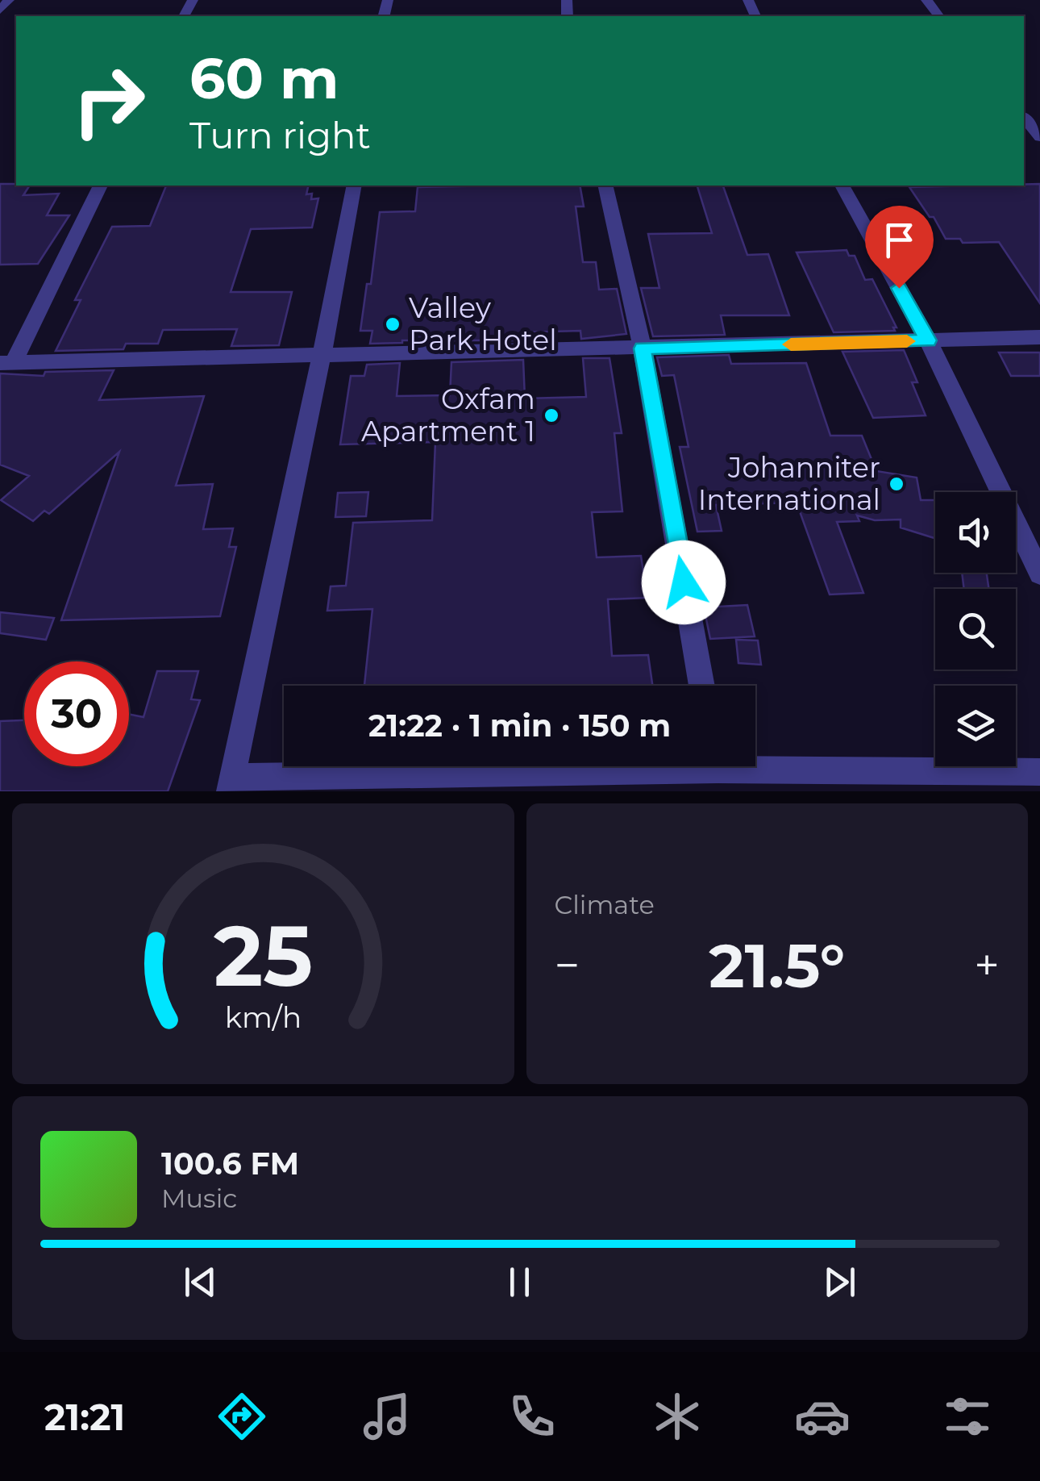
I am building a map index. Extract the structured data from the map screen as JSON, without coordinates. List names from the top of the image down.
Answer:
{
  "places": ["Valley Park Hotel", "Oxfam Apartment 1", "Johanniter International"],
  "page": {
    "turn": ["60 m", "Turn right"],
    "limit": "30",
    "trip": "21:22 · 1 min · 150 m",
    "tile": "Climate",
    "heat": ["−", "21.5°", "+"],
    "song": ["100.6 FM", "Music"],
    "tabs": "21:21",
    "gauge": ["25", "km/h"]
  }
}
